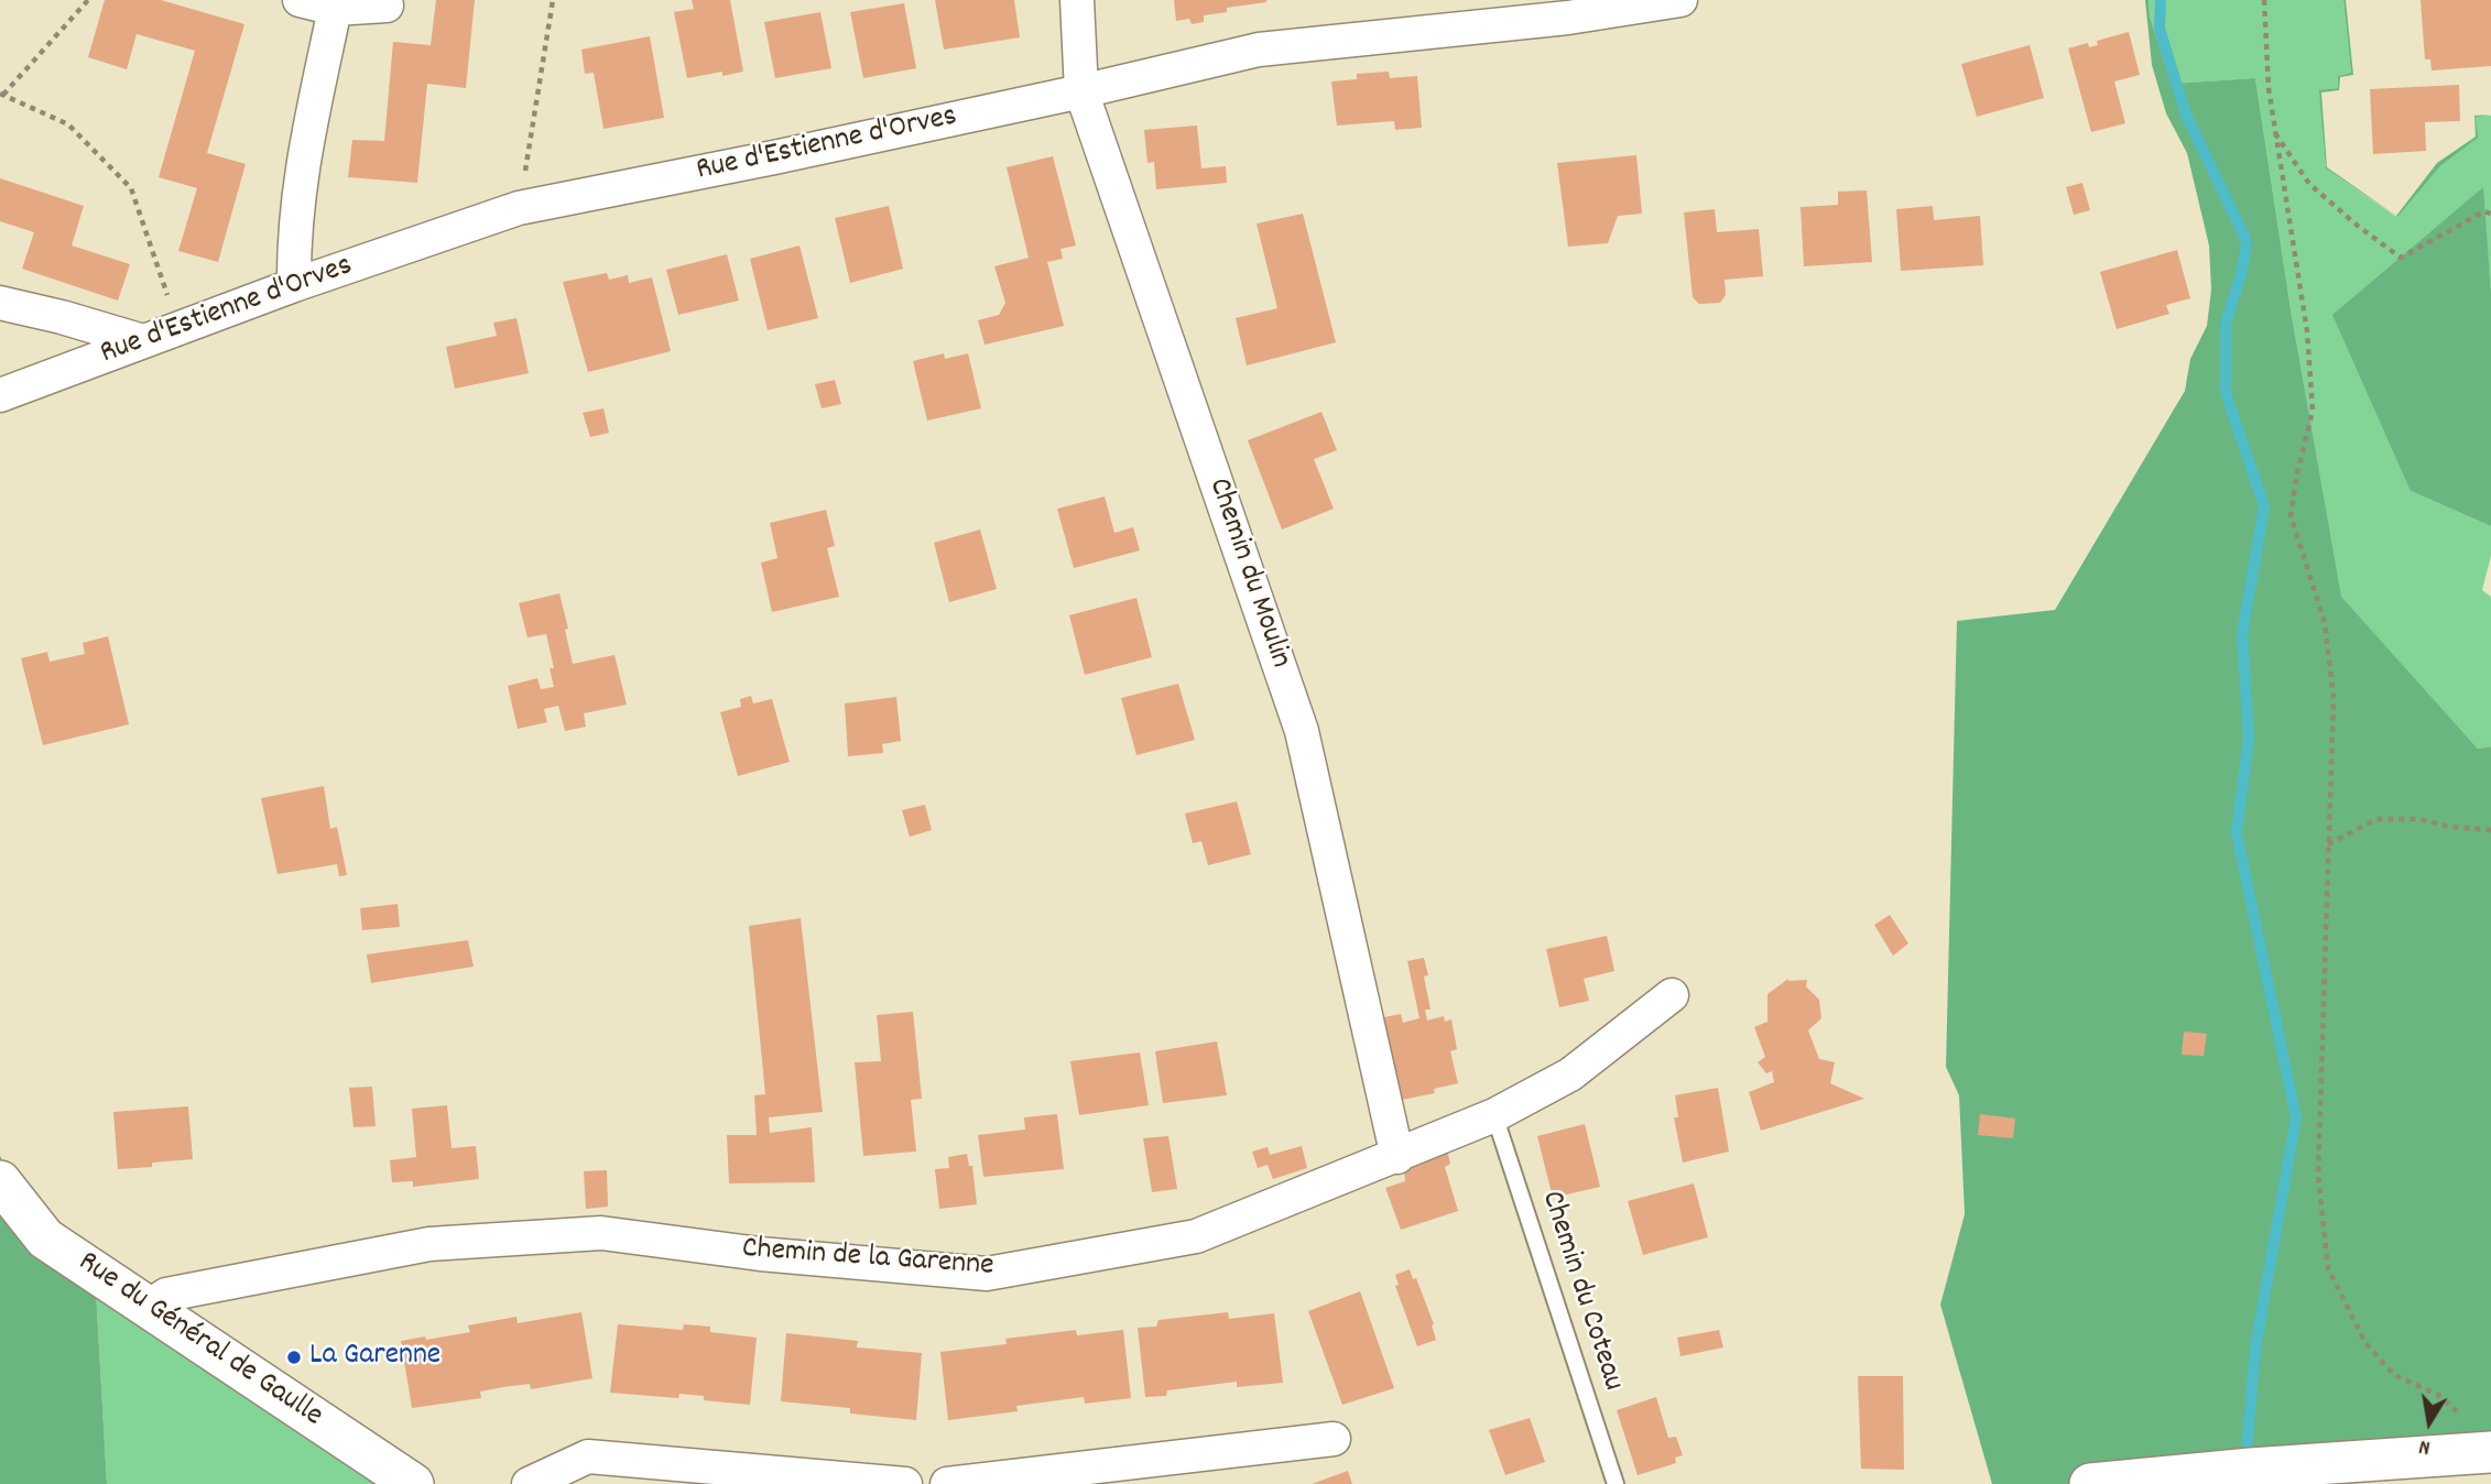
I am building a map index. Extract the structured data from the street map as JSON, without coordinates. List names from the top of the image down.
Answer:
{
  "streets": {
    "street": [
      "Rue d'Estienne d'Orves",
      "Chemin du Moulin",
      "Chemin de la Garenne",
      "Rue du Général de Gaulle"
    ],
    "lane": ["Chemin du Coteau"]
  },
  "crossings": [
    ["Rue d'Estienne d'Orves", "Chemin du Moulin"],
    ["Chemin du Moulin", "Chemin de la Garenne"],
    ["Chemin de la Garenne", "Chemin du Coteau"],
    ["Chemin de la Garenne", "Rue du Général de Gaulle"]
  ],
  "places": ["La Garenne"],
  "north": "bottom"
}
